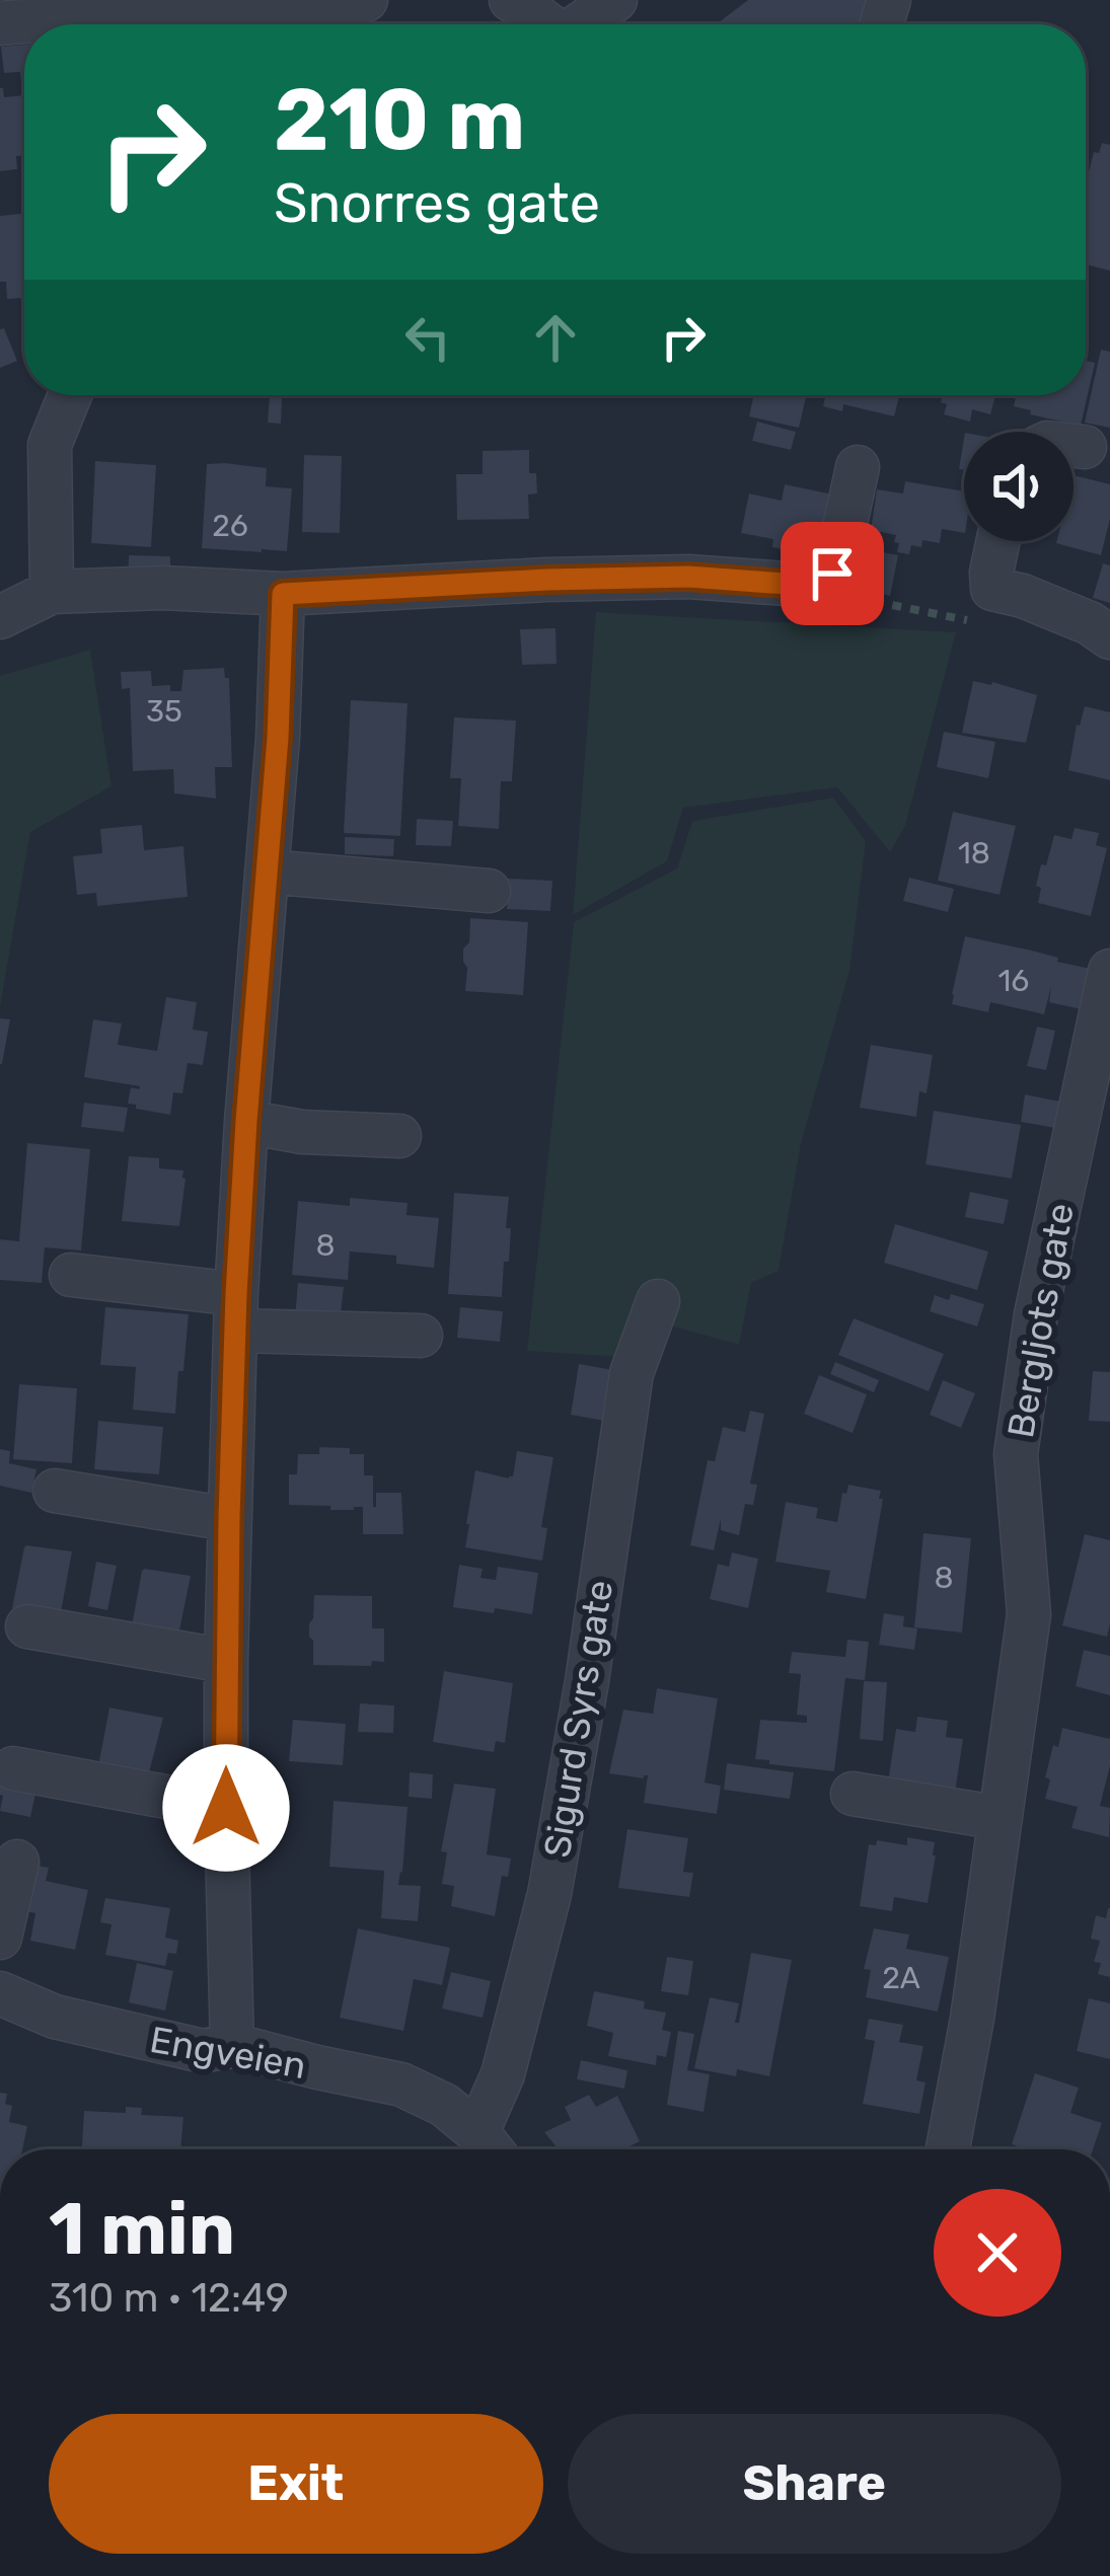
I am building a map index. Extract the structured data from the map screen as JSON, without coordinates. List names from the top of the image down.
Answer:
{
  "streets": {
    "street": ["Bergljots gate", "Sigurd Syrs gate", "Engveien"]
  },
  "crossings": [
    ["Sigurd Syrs gate", "Engveien"]
  ],
  "house_numbers": [
    "26",
    "35",
    "18",
    "16",
    "8",
    "8",
    "2A"
  ],
  "page": {
    "turn": ["210 m", "Snorres gate"],
    "heading": ["1 min", "310 m · 12:49"],
    "buttons": ["Exit", "Share"]
  }
}
